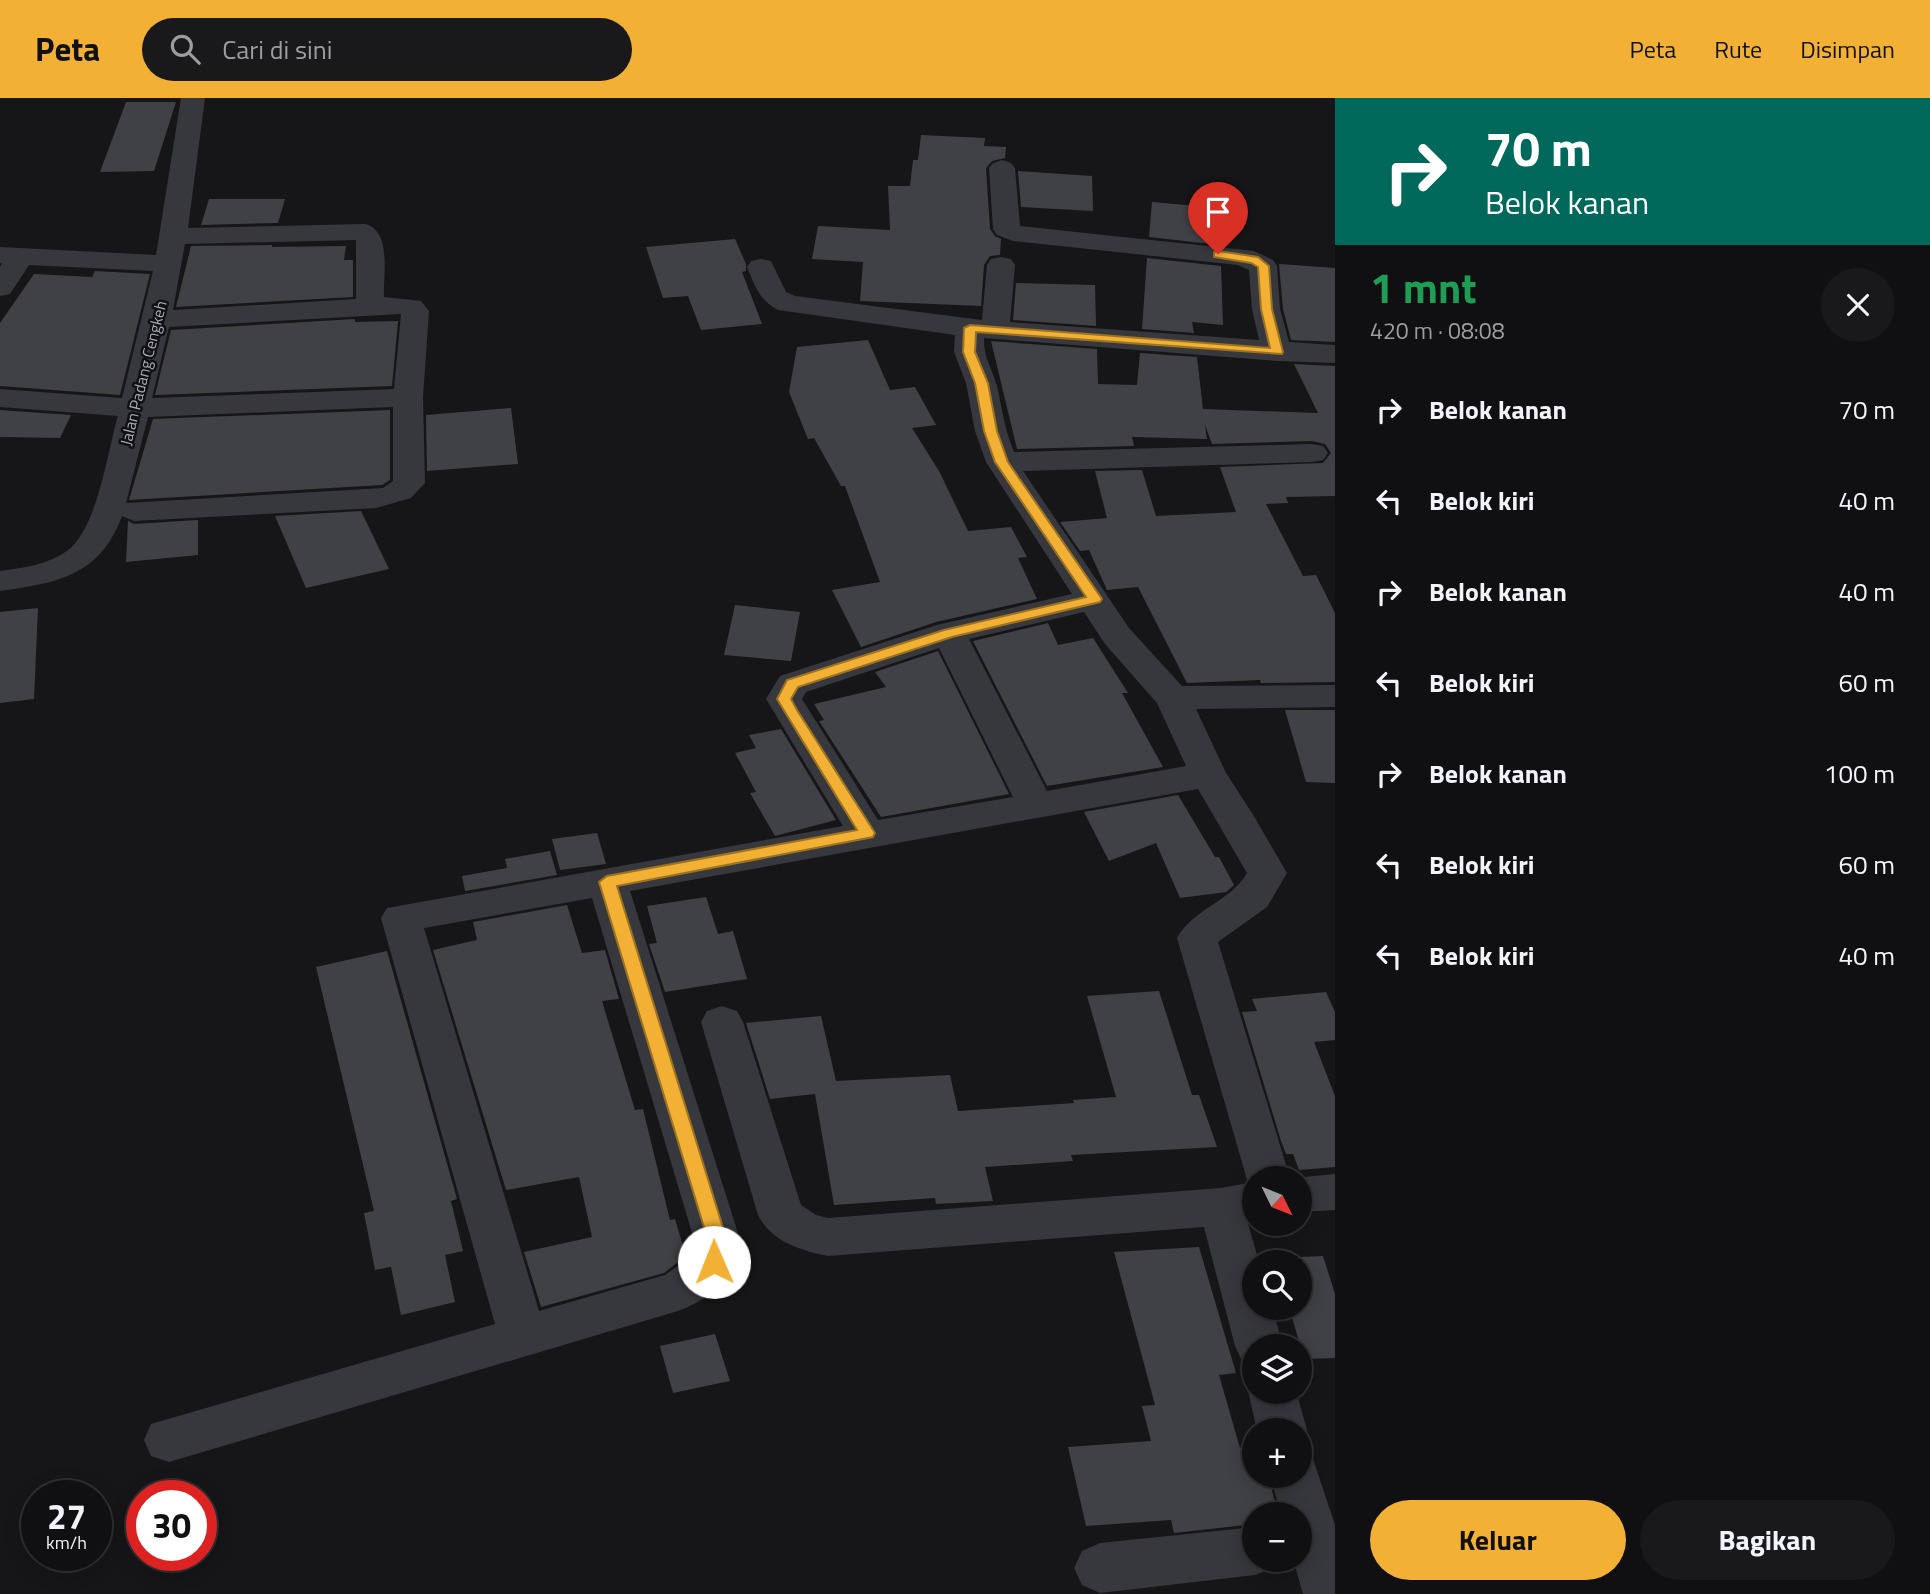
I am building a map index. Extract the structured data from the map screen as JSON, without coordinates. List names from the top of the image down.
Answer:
{
  "streets": {
    "street": ["Jalan Padang Cengkeh"]
  },
  "north": "bottom right",
  "page": {
    "header": "Peta",
    "search": "Cari di sini",
    "nav": ["Peta", "Rute", "Disimpan"],
    "turn": ["70 m", "Belok kanan"],
    "heading": ["1 mnt", "420 m · 08:08"],
    "list": [
      {
        "name": "Belok kanan",
        "value": "70 m"
      },
      {
        "name": "Belok kiri",
        "value": "40 m"
      },
      {
        "name": "Belok kanan",
        "value": "40 m"
      },
      {
        "name": "Belok kiri",
        "value": "60 m"
      },
      {
        "name": "Belok kanan",
        "value": "100 m"
      },
      {
        "name": "Belok kiri",
        "value": "60 m"
      },
      {
        "name": "Belok kiri",
        "value": "40 m"
      }
    ],
    "map_buttons": ["+", "−"],
    "speed": "27 km/h",
    "limit": "30",
    "buttons": ["Keluar", "Bagikan"]
  }
}
